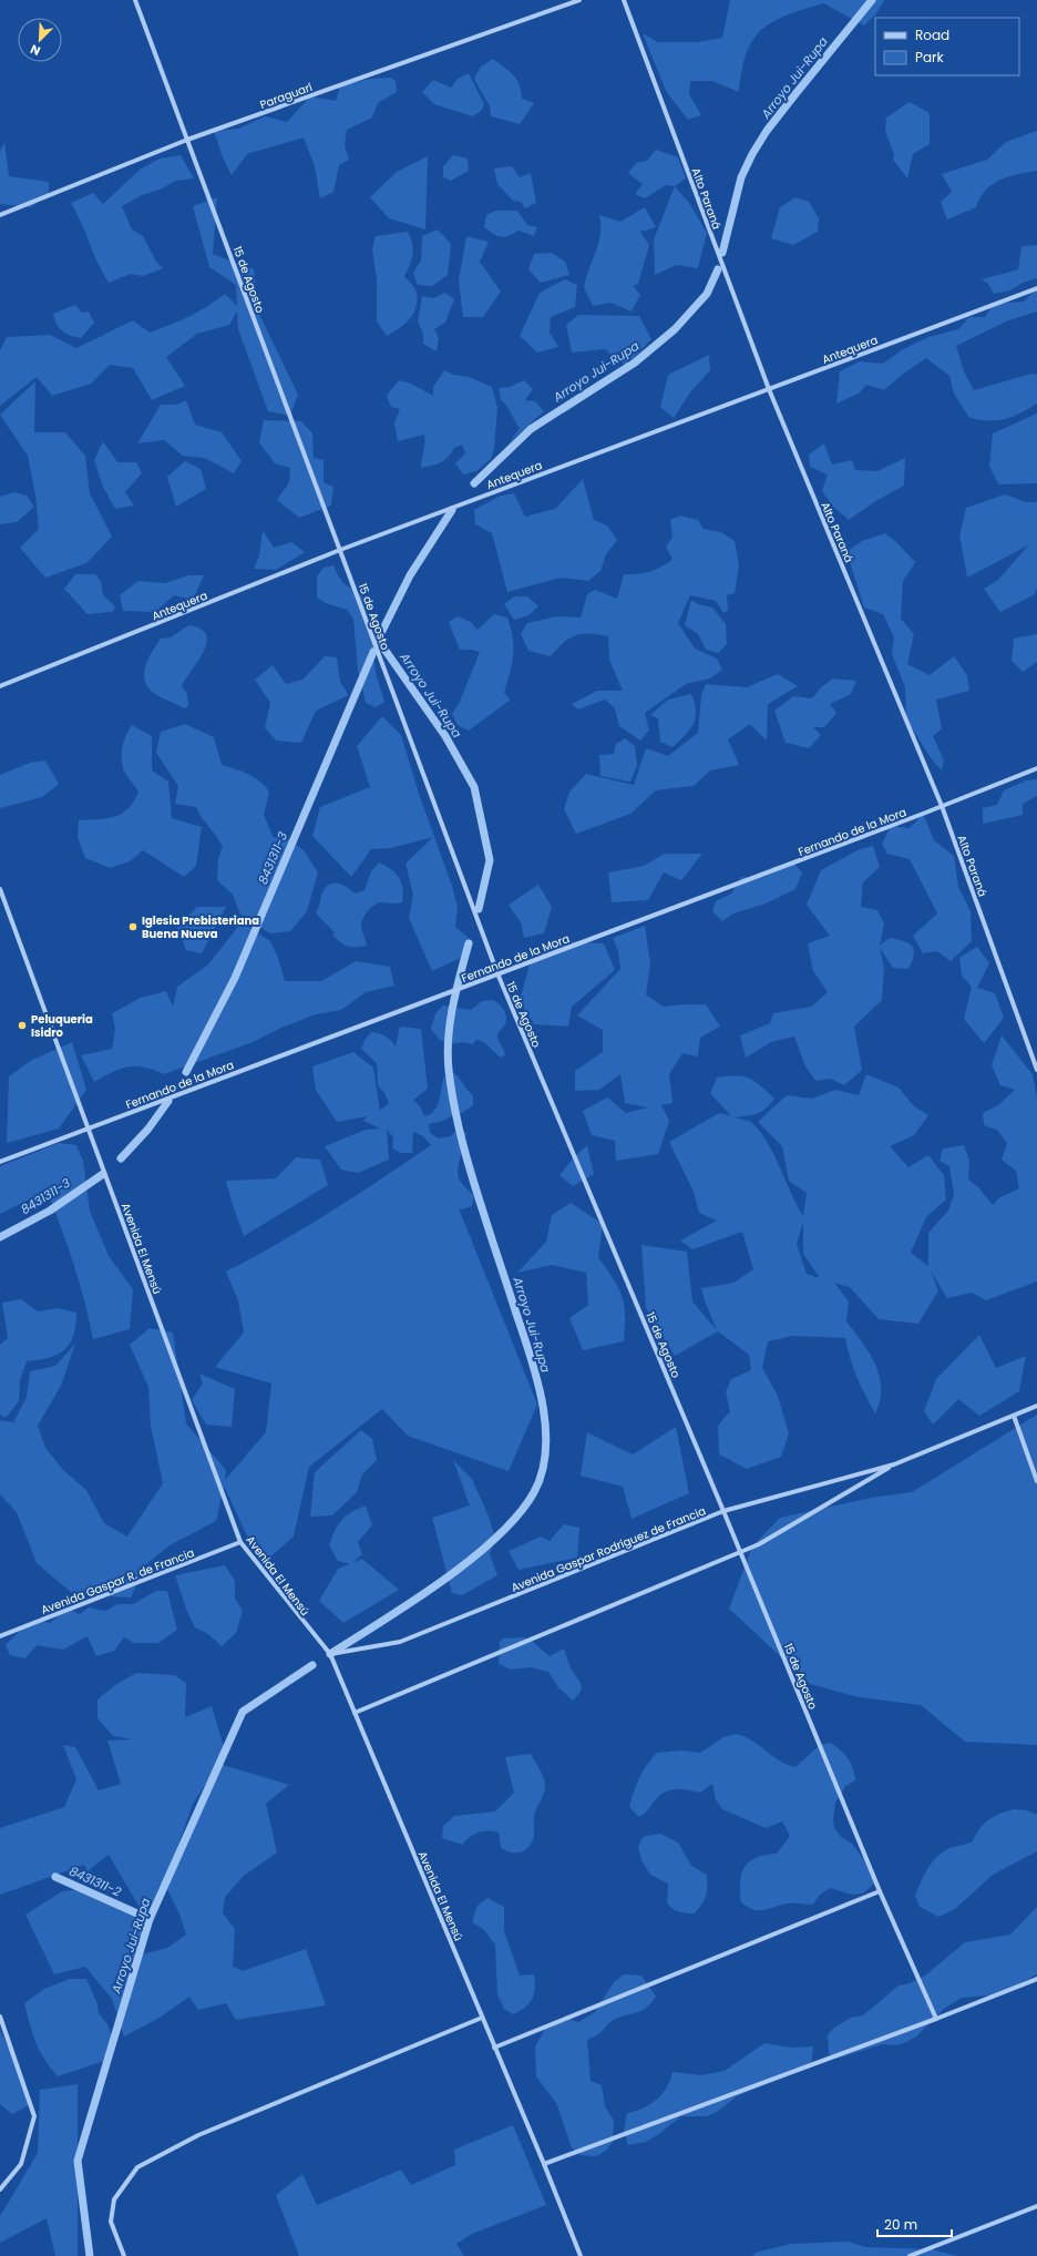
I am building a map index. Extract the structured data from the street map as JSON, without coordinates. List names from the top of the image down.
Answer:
{
  "streets": {
    "street": [
      "Paraguarí",
      "Alto Paraná",
      "15 de Agosto",
      "Antequera",
      "Fernando de la Mora",
      "Avenida El Mensú",
      "Avenida Gaspar Rodríguez de Francia",
      "Avenida Gaspar R. de Francia"
    ]
  },
  "crossings": [
    ["Paraguarí", "15 de Agosto"],
    ["Alto Paraná", "Antequera"],
    ["Alto Paraná", "Fernando de la Mora"],
    ["15 de Agosto", "Antequera"],
    ["15 de Agosto", "Fernando de la Mora"],
    ["15 de Agosto", "Avenida Gaspar Rodríguez de Francia"],
    ["Fernando de la Mora", "Avenida El Mensú"],
    ["Avenida El Mensú", "Avenida Gaspar Rodríguez de Francia"],
    ["Avenida El Mensú", "Avenida Gaspar R. de Francia"]
  ],
  "water": ["Arroyo Jui-Rupa", "8431311-3", "8431311-2"],
  "places": ["Iglesia Prebisteriana Buena Nueva", "Peluqueria Isidro"],
  "legend": ["Road", "Park"],
  "scale_bar": "20 m",
  "north": "bottom left"
}
